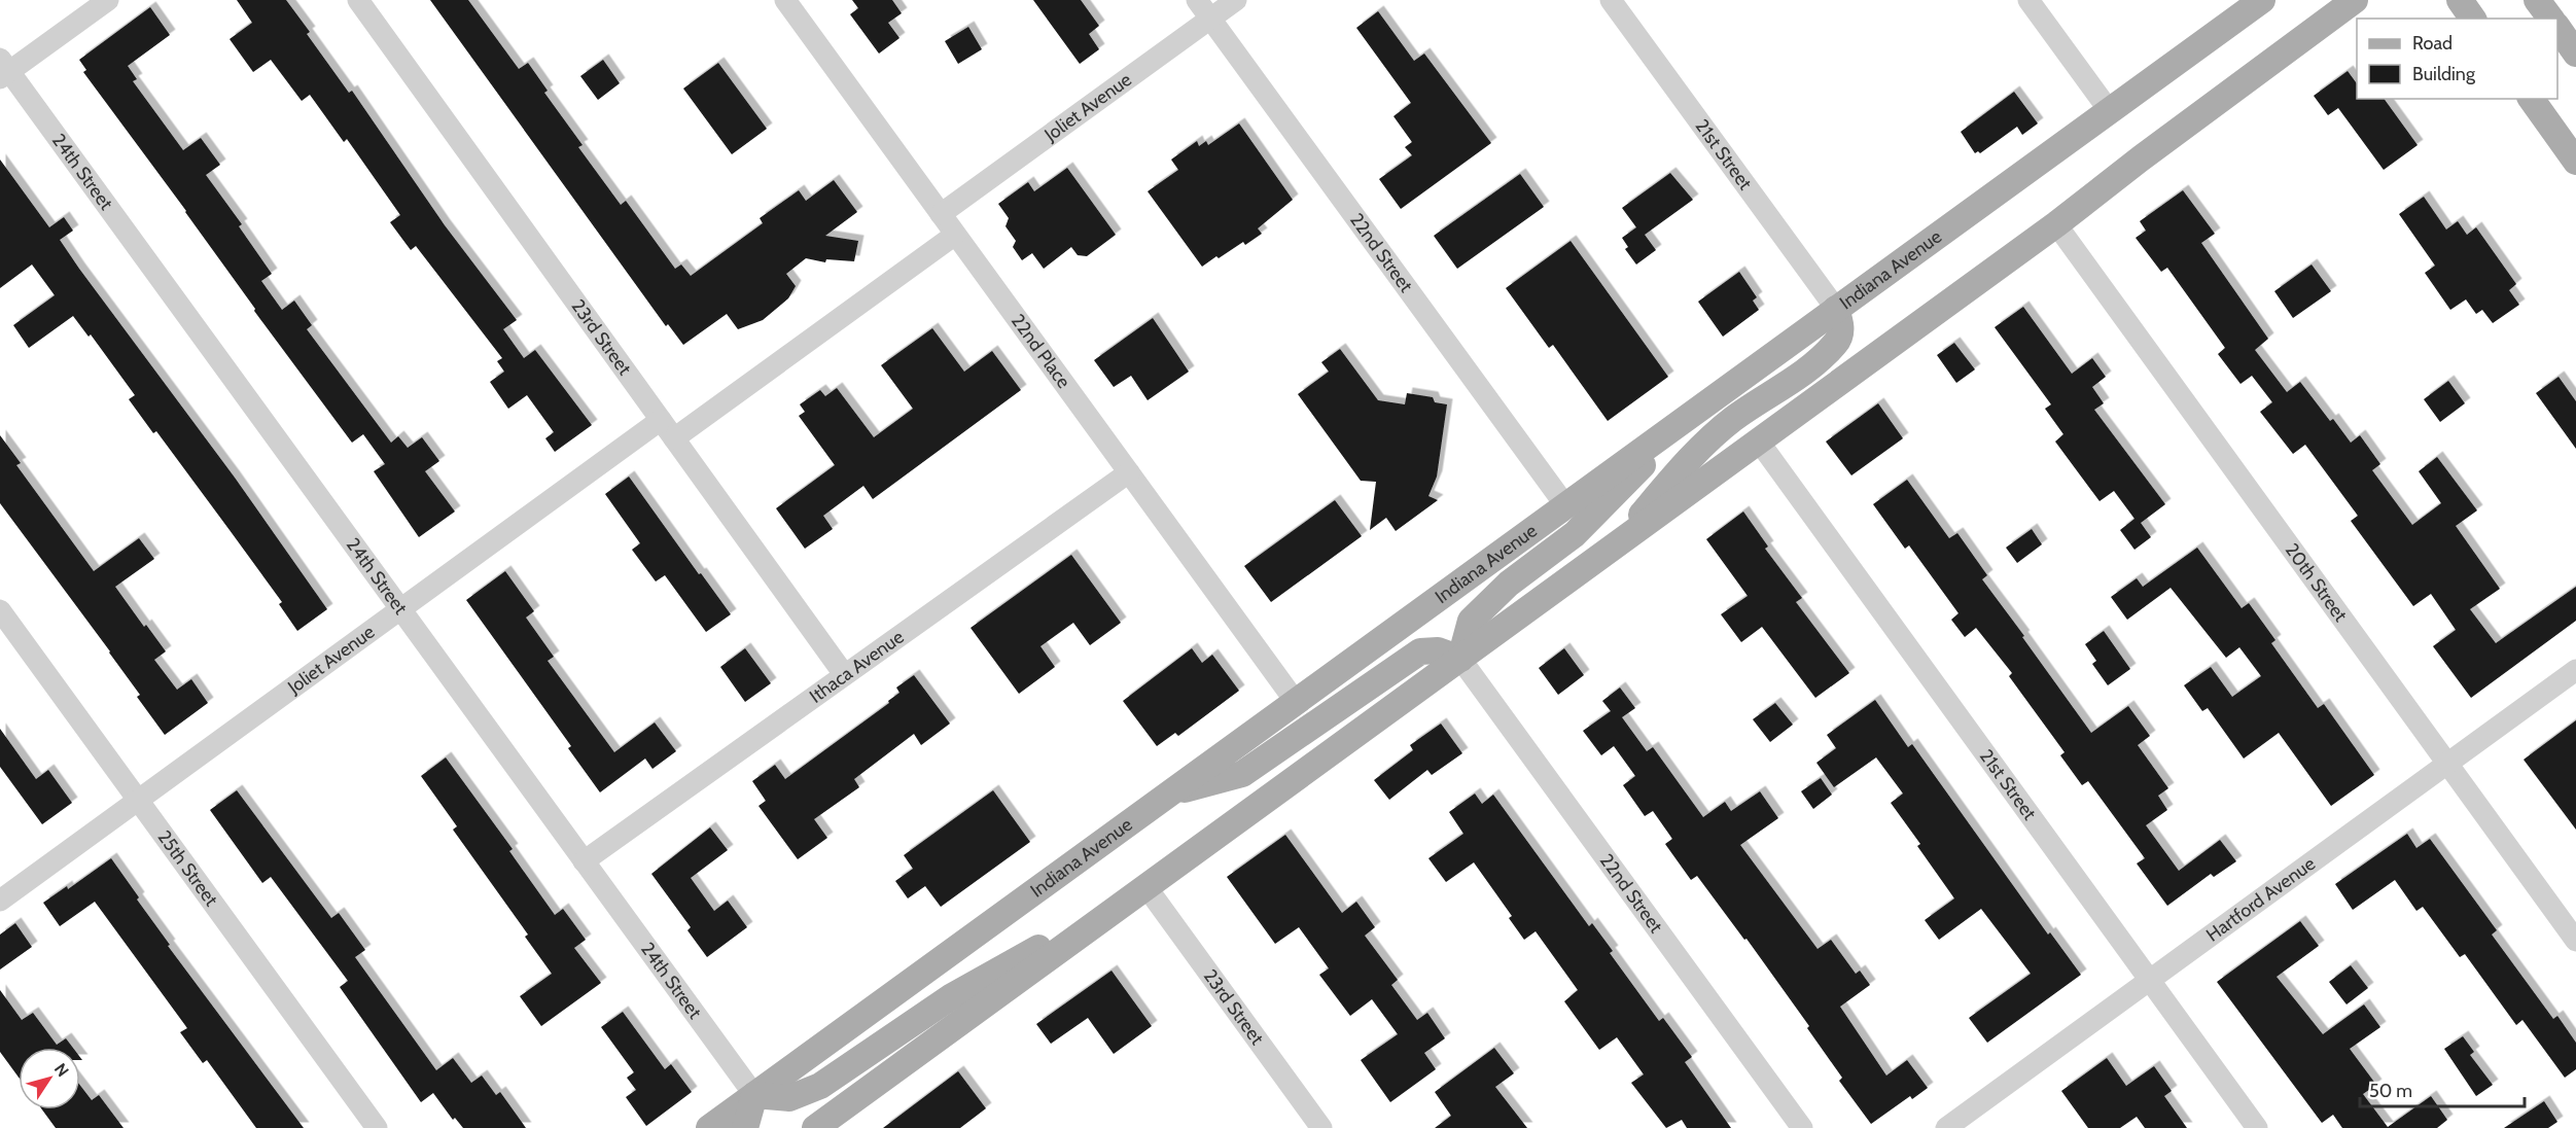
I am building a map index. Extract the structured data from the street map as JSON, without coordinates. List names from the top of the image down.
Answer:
{
  "streets": {
    "main road": ["Indiana Avenue"],
    "street": [
      "Joliet Avenue",
      "21st Street",
      "24th Street",
      "22nd Street",
      "23rd Street",
      "22nd Place",
      "20th Street",
      "Ithaca Avenue",
      "25th Street",
      "Hartford Avenue"
    ]
  },
  "crossings": [
    ["Joliet Avenue", "24th Street"],
    ["Joliet Avenue", "22nd Street"],
    ["Joliet Avenue", "23rd Street"],
    ["Joliet Avenue", "22nd Place"],
    ["Joliet Avenue", "25th Street"],
    ["21st Street", "Indiana Avenue"],
    ["21st Street", "Hartford Avenue"],
    ["24th Street", "Indiana Avenue"],
    ["24th Street", "Ithaca Avenue"],
    ["22nd Street", "Indiana Avenue"],
    ["Indiana Avenue", "22nd Place"],
    ["23rd Street", "Ithaca Avenue"],
    ["22nd Place", "Ithaca Avenue"],
    ["20th Street", "Hartford Avenue"]
  ],
  "legend": ["Road", "Building"],
  "scale_bar": "50 m",
  "north": "top right"
}
